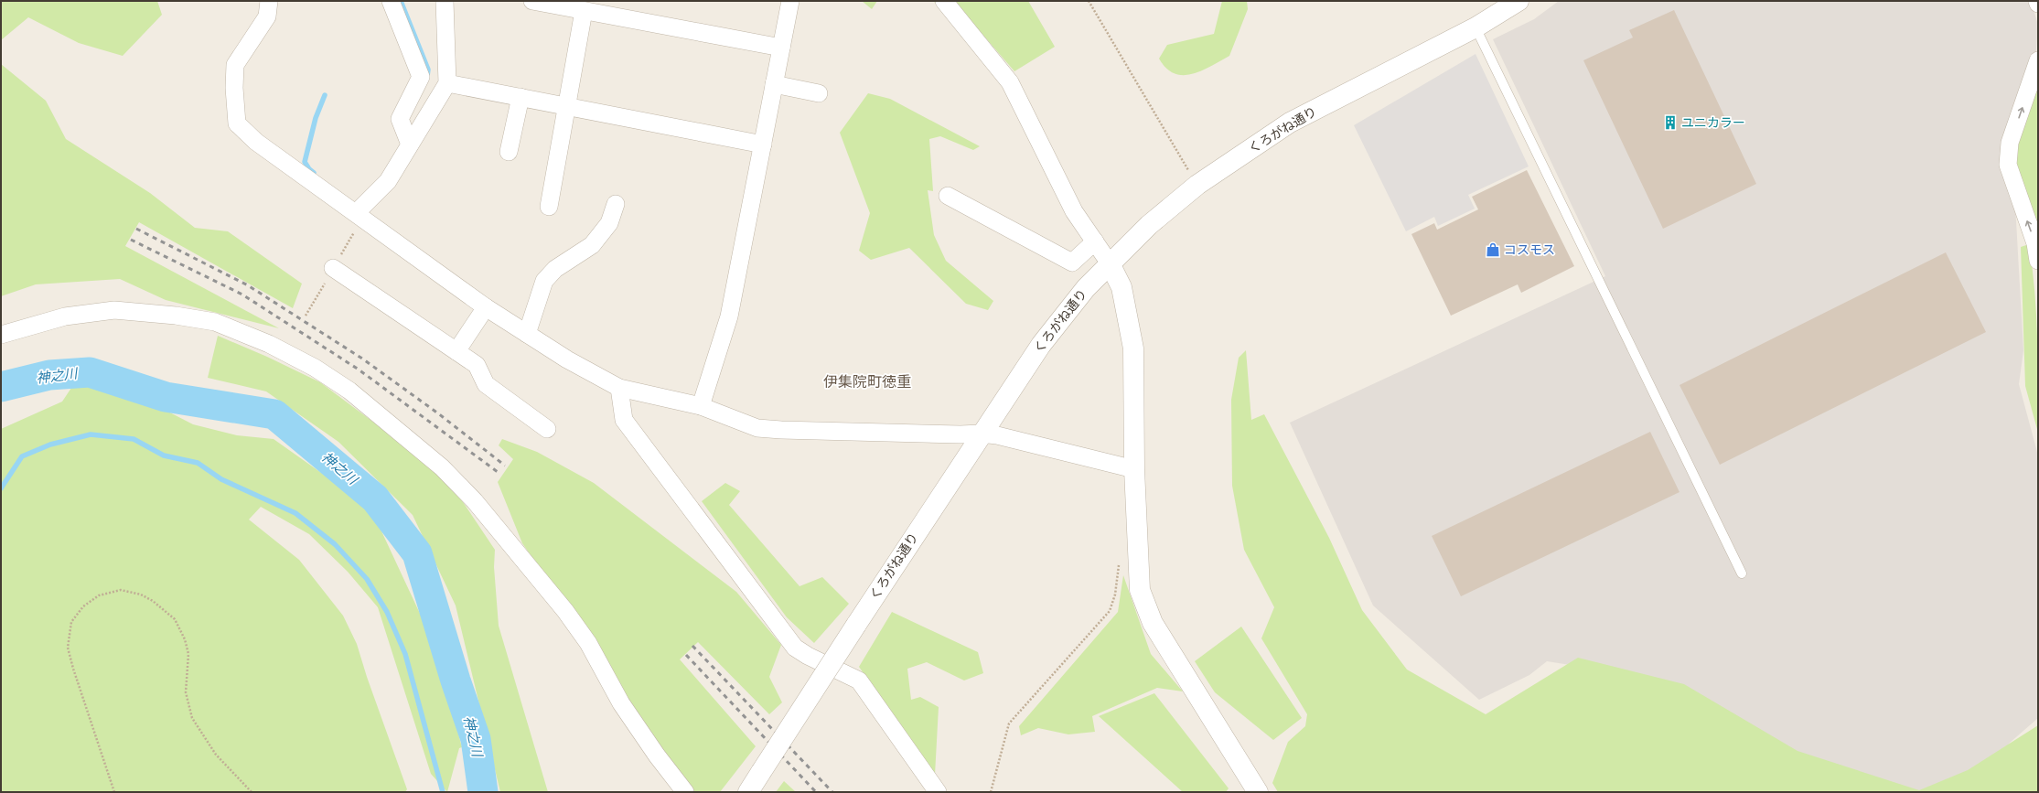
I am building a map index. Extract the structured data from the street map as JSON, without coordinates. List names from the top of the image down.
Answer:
{
  "streets": {
    "street": ["くろがね通り"]
  },
  "districts": ["伊集院町徳重"],
  "water": ["神之川"],
  "places": {
    "building": ["ユニカラー"],
    "shop": ["コスモス"]
  }
}
